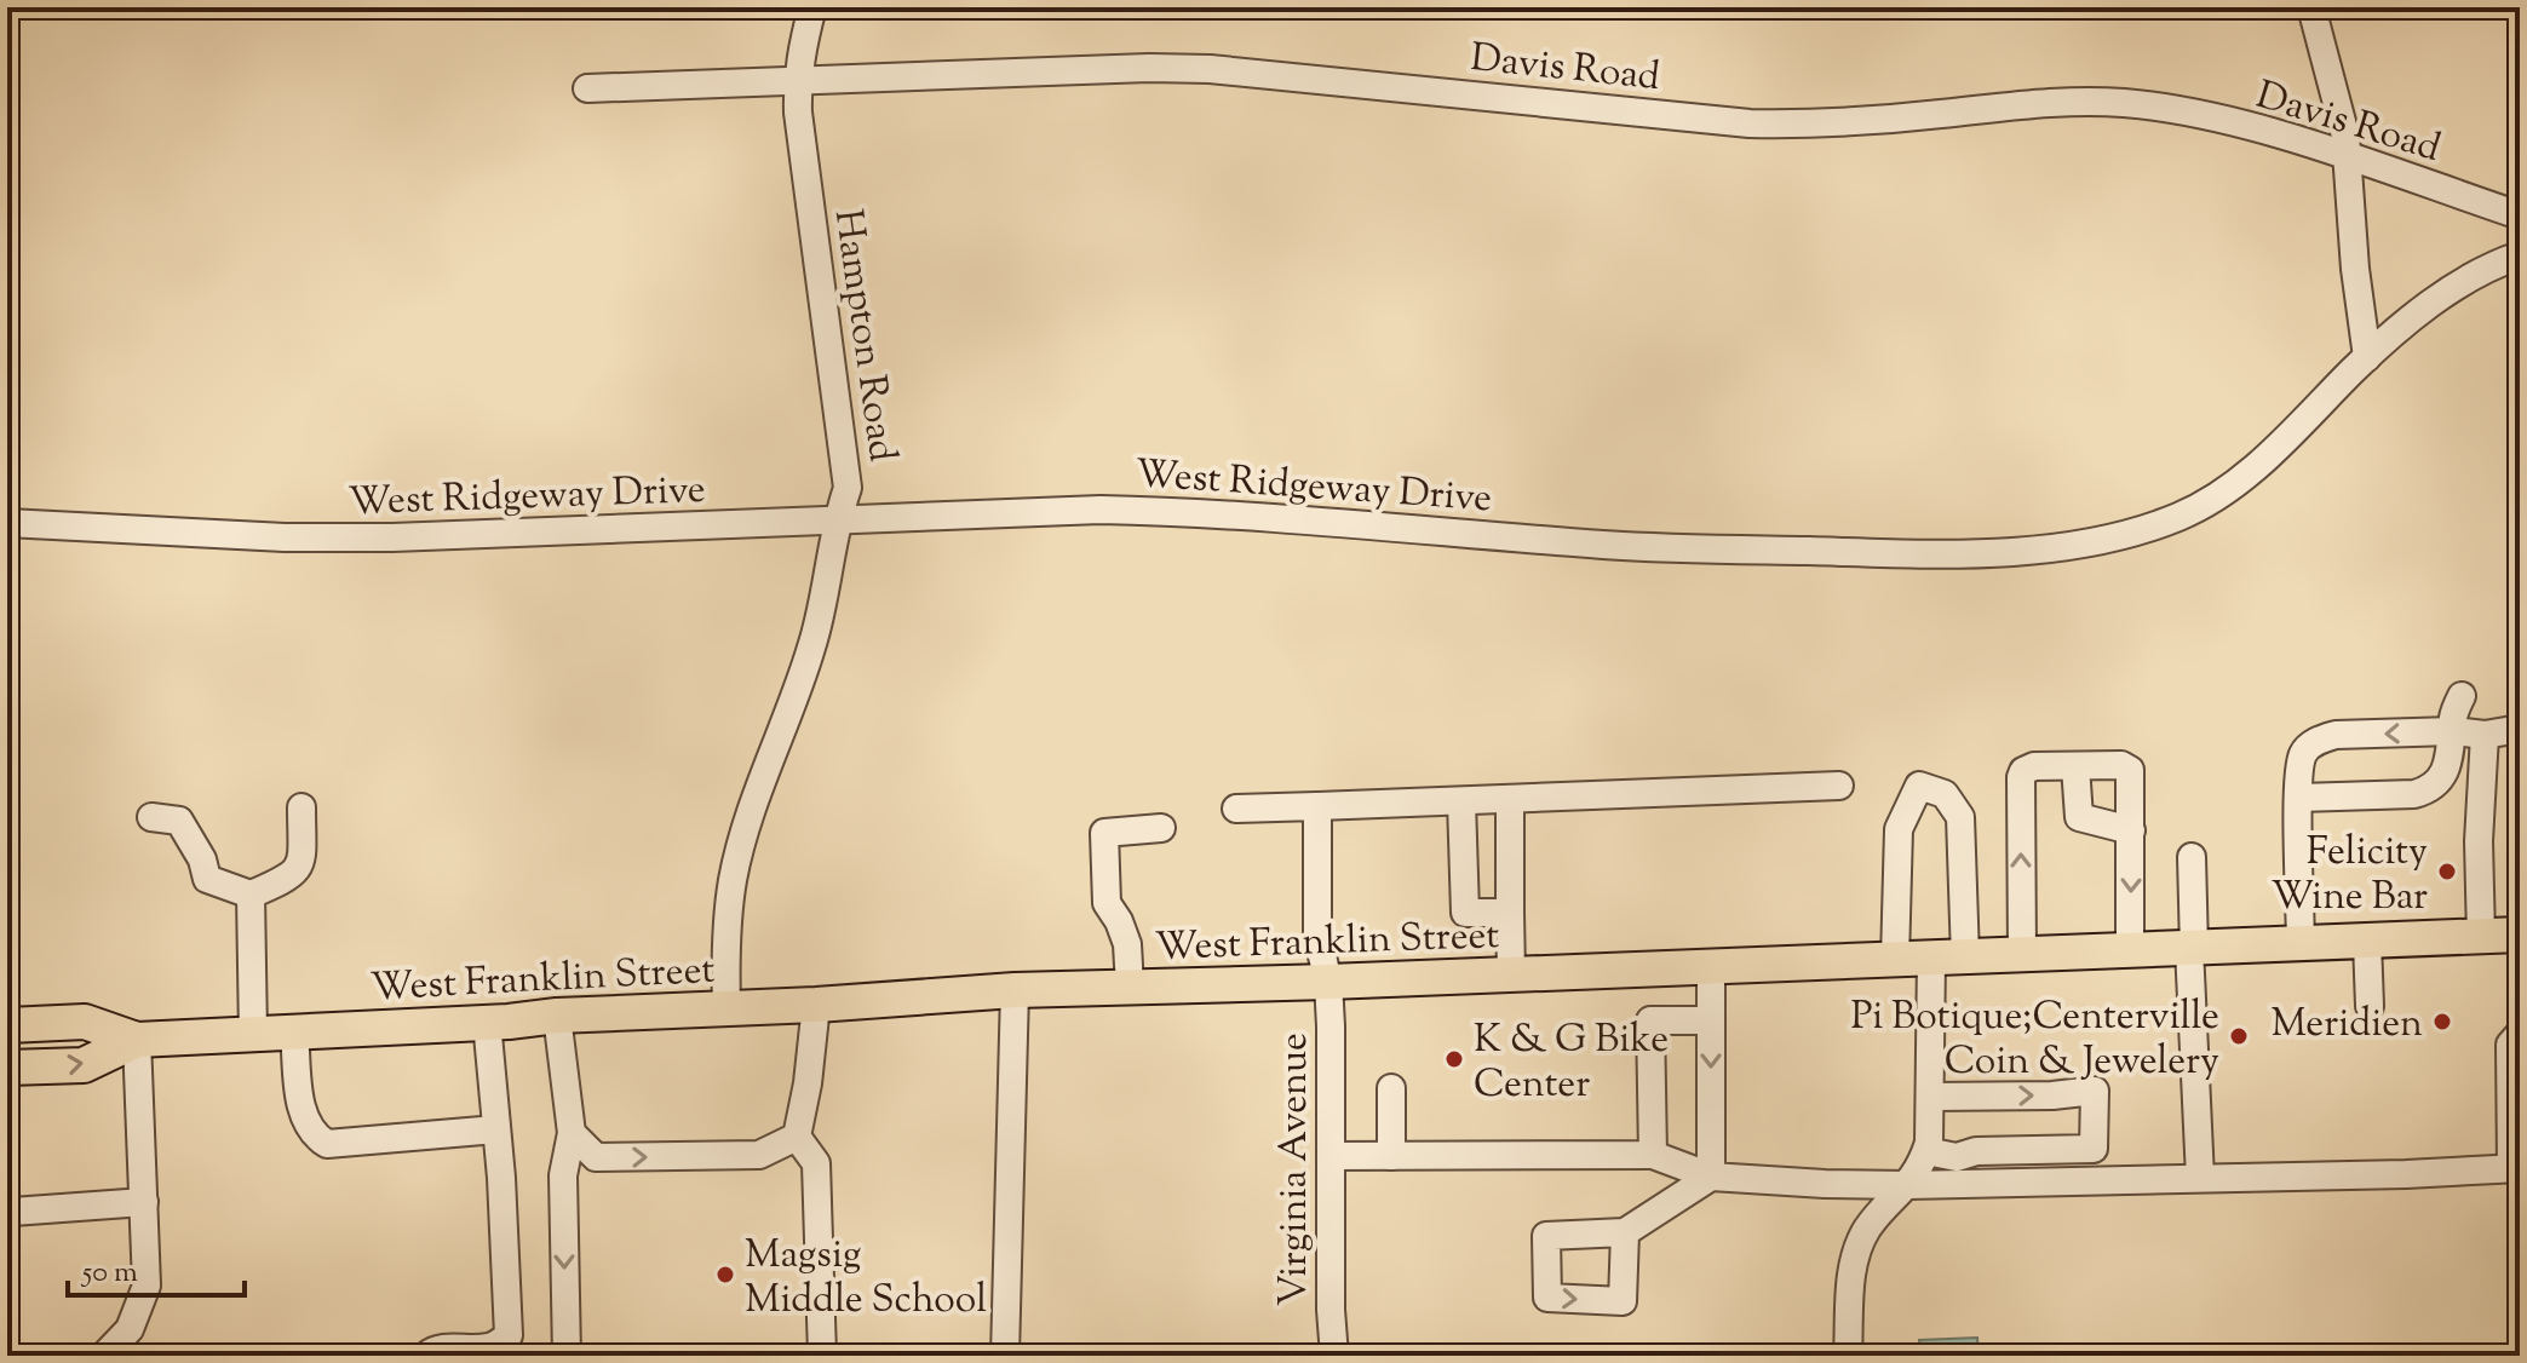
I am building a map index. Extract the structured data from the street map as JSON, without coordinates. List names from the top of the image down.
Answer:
{
  "streets": {
    "main road": ["West Franklin Street"],
    "street": [
      "Davis Road",
      "Hampton Road",
      "West Ridgeway Drive",
      "Virginia Avenue"
    ]
  },
  "crossings": [
    ["Davis Road", "Hampton Road"],
    ["Hampton Road", "West Ridgeway Drive"],
    ["Hampton Road", "West Franklin Street"],
    ["West Franklin Street", "Virginia Avenue"]
  ],
  "places": [
    "Felicity Wine Bar",
    "Meridien",
    "Pi Botique;Centerville Coin & Jewelery",
    "K & G Bike Center",
    "Magsig Middle School"
  ],
  "scale_bar": "50 m"
}
